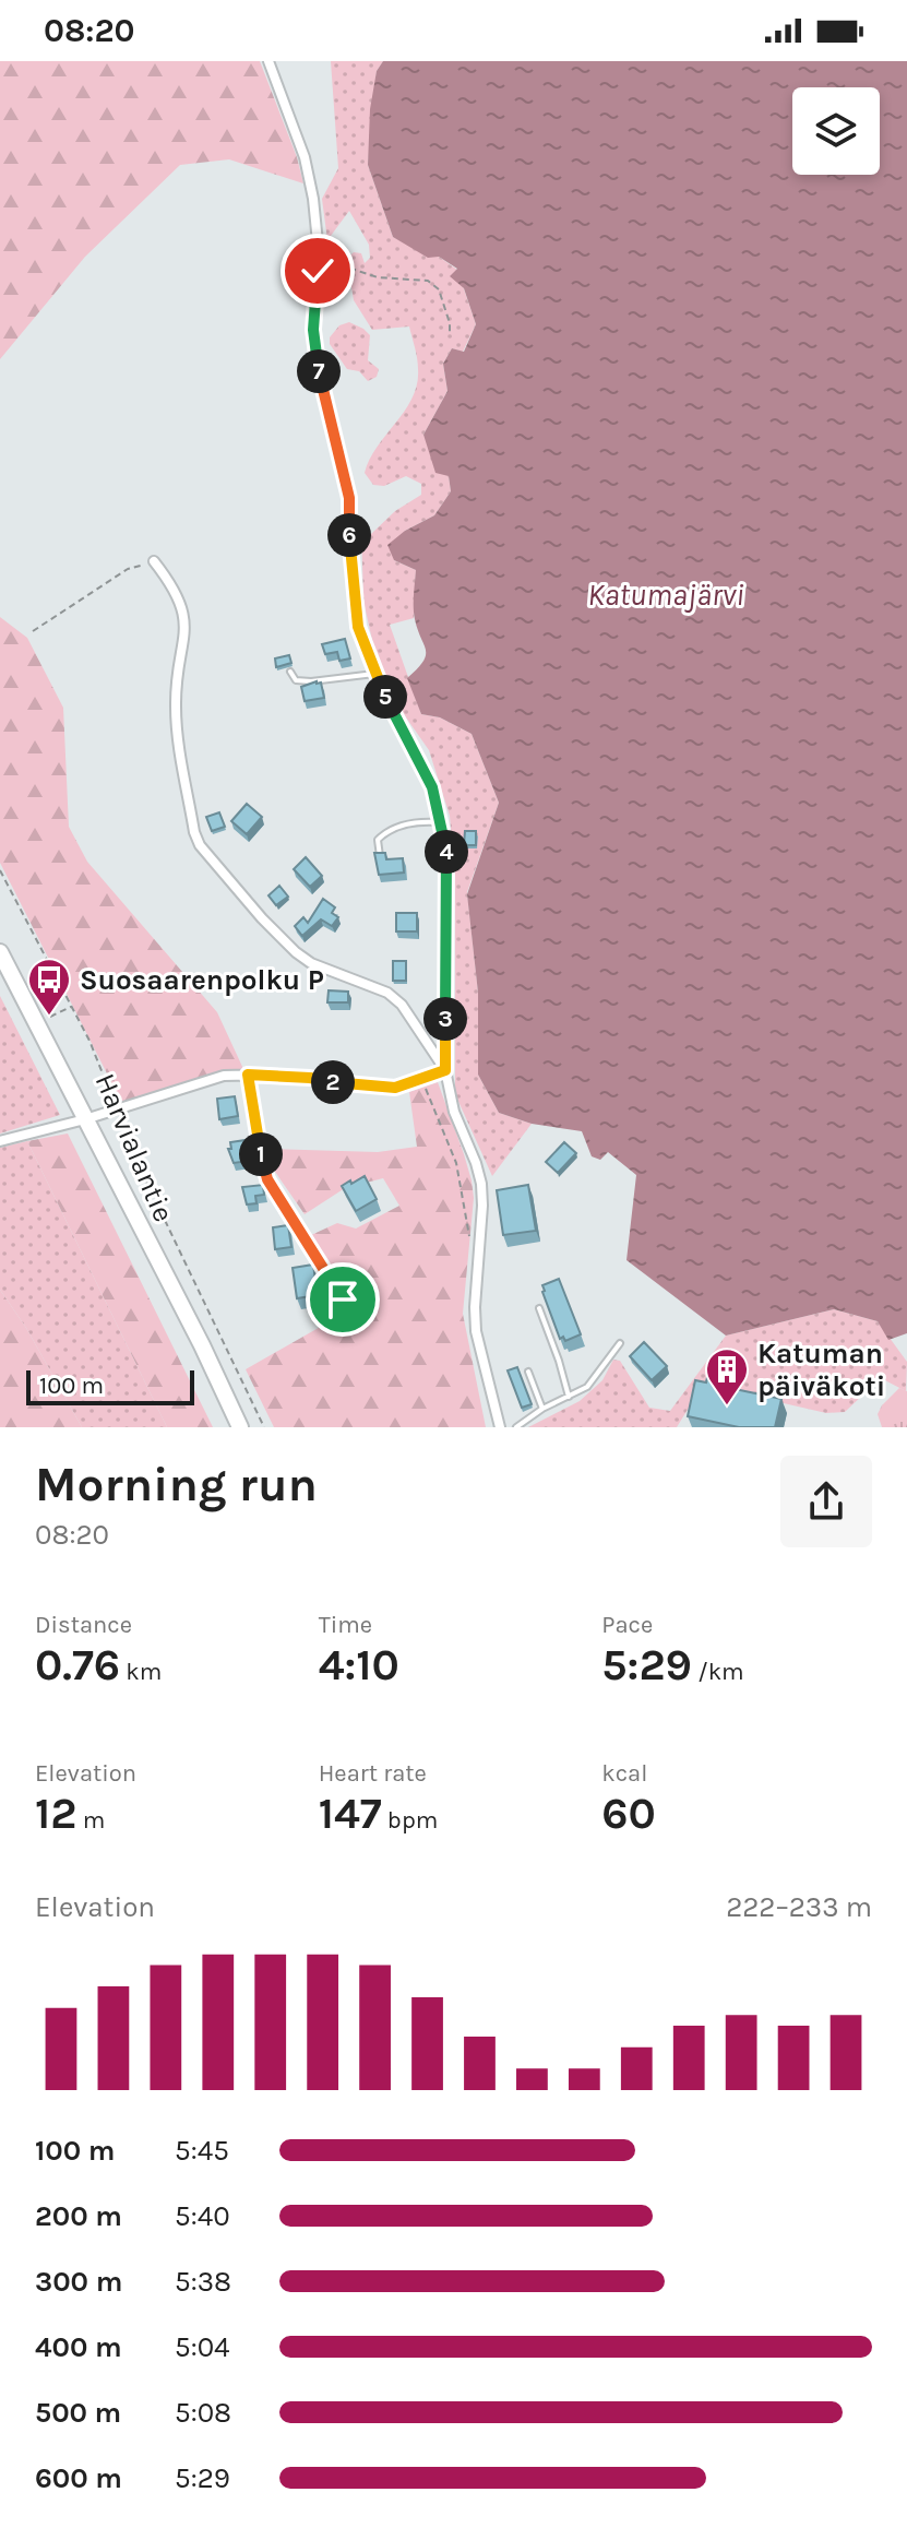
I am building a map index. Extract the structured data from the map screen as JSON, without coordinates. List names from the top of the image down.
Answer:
{
  "streets": {
    "highway": ["Harvialantie"]
  },
  "water": ["Katumajärvi"],
  "places": {
    "bus stop": ["Suosaarenpolku P"],
    "building": ["Katuman päiväkoti"]
  },
  "scale_bar": "100 m",
  "page": {
    "status": "08:20",
    "pins": [
      "7",
      "6",
      "5",
      "4",
      "3",
      "2",
      "1"
    ],
    "scale": "100 m",
    "heading": ["Morning run", "08:20"],
    "stats": [
      ["Distance", "0.76 km"],
      ["Time", "4:10"],
      ["Pace", "5:29 /km"],
      ["Elevation", "12 m"],
      ["Heart rate", "147 bpm"],
      ["kcal", "60"]
    ],
    "chart": ["Elevation", "222–233 m"],
    "list": [
      {
        "name": "100 m",
        "note": "5:45"
      },
      {
        "name": "200 m",
        "note": "5:40"
      },
      {
        "name": "300 m",
        "note": "5:38"
      },
      {
        "name": "400 m",
        "note": "5:04"
      },
      {
        "name": "500 m",
        "note": "5:08"
      },
      {
        "name": "600 m",
        "note": "5:29"
      }
    ]
  }
}
